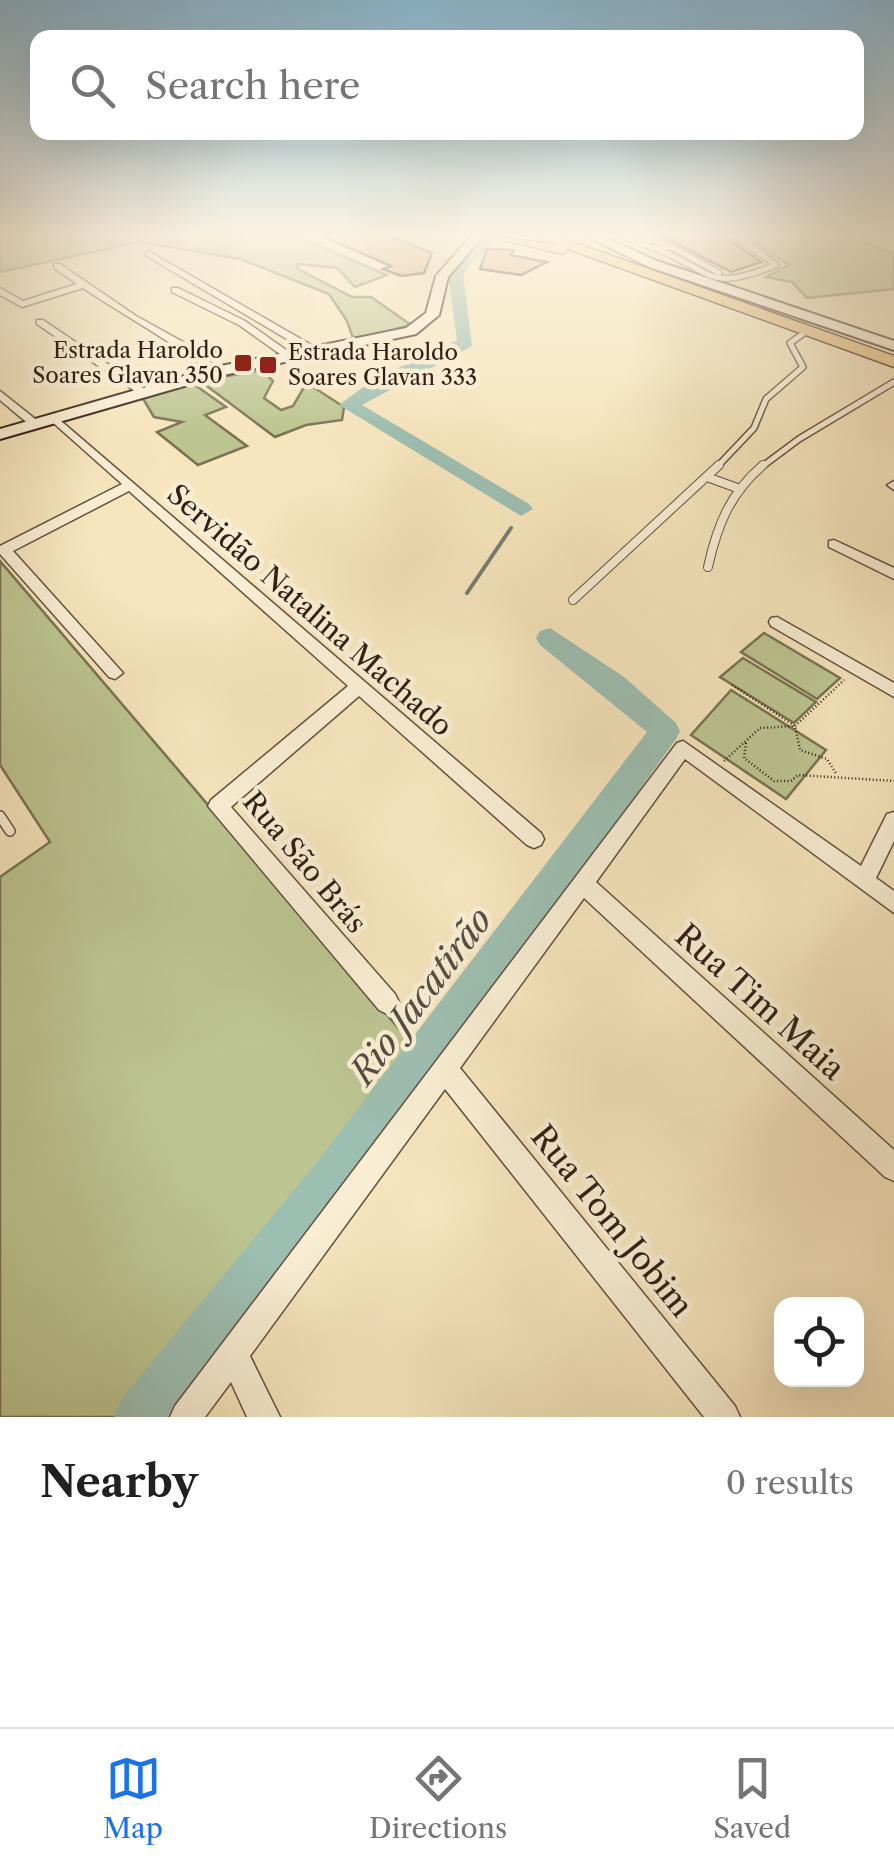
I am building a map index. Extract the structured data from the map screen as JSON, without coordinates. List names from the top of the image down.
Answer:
{
  "streets": {
    "street": [
      "Servidão Natalina Machado",
      "Rua São Brás",
      "Rua Tim Maia",
      "Rua Tom Jobim"
    ]
  },
  "crossings": [
    ["Servidão Natalina Machado", "Rua São Brás"]
  ],
  "water": ["Rio Jacatirão"],
  "places": {
    "transit": ["Estrada Haroldo Soares Glavan 350", "Estrada Haroldo Soares Glavan 333"]
  },
  "page": {
    "search": "Search here",
    "heading": ["Nearby", "0 results"],
    "nav": ["Map", "Directions", "Saved"]
  }
}
